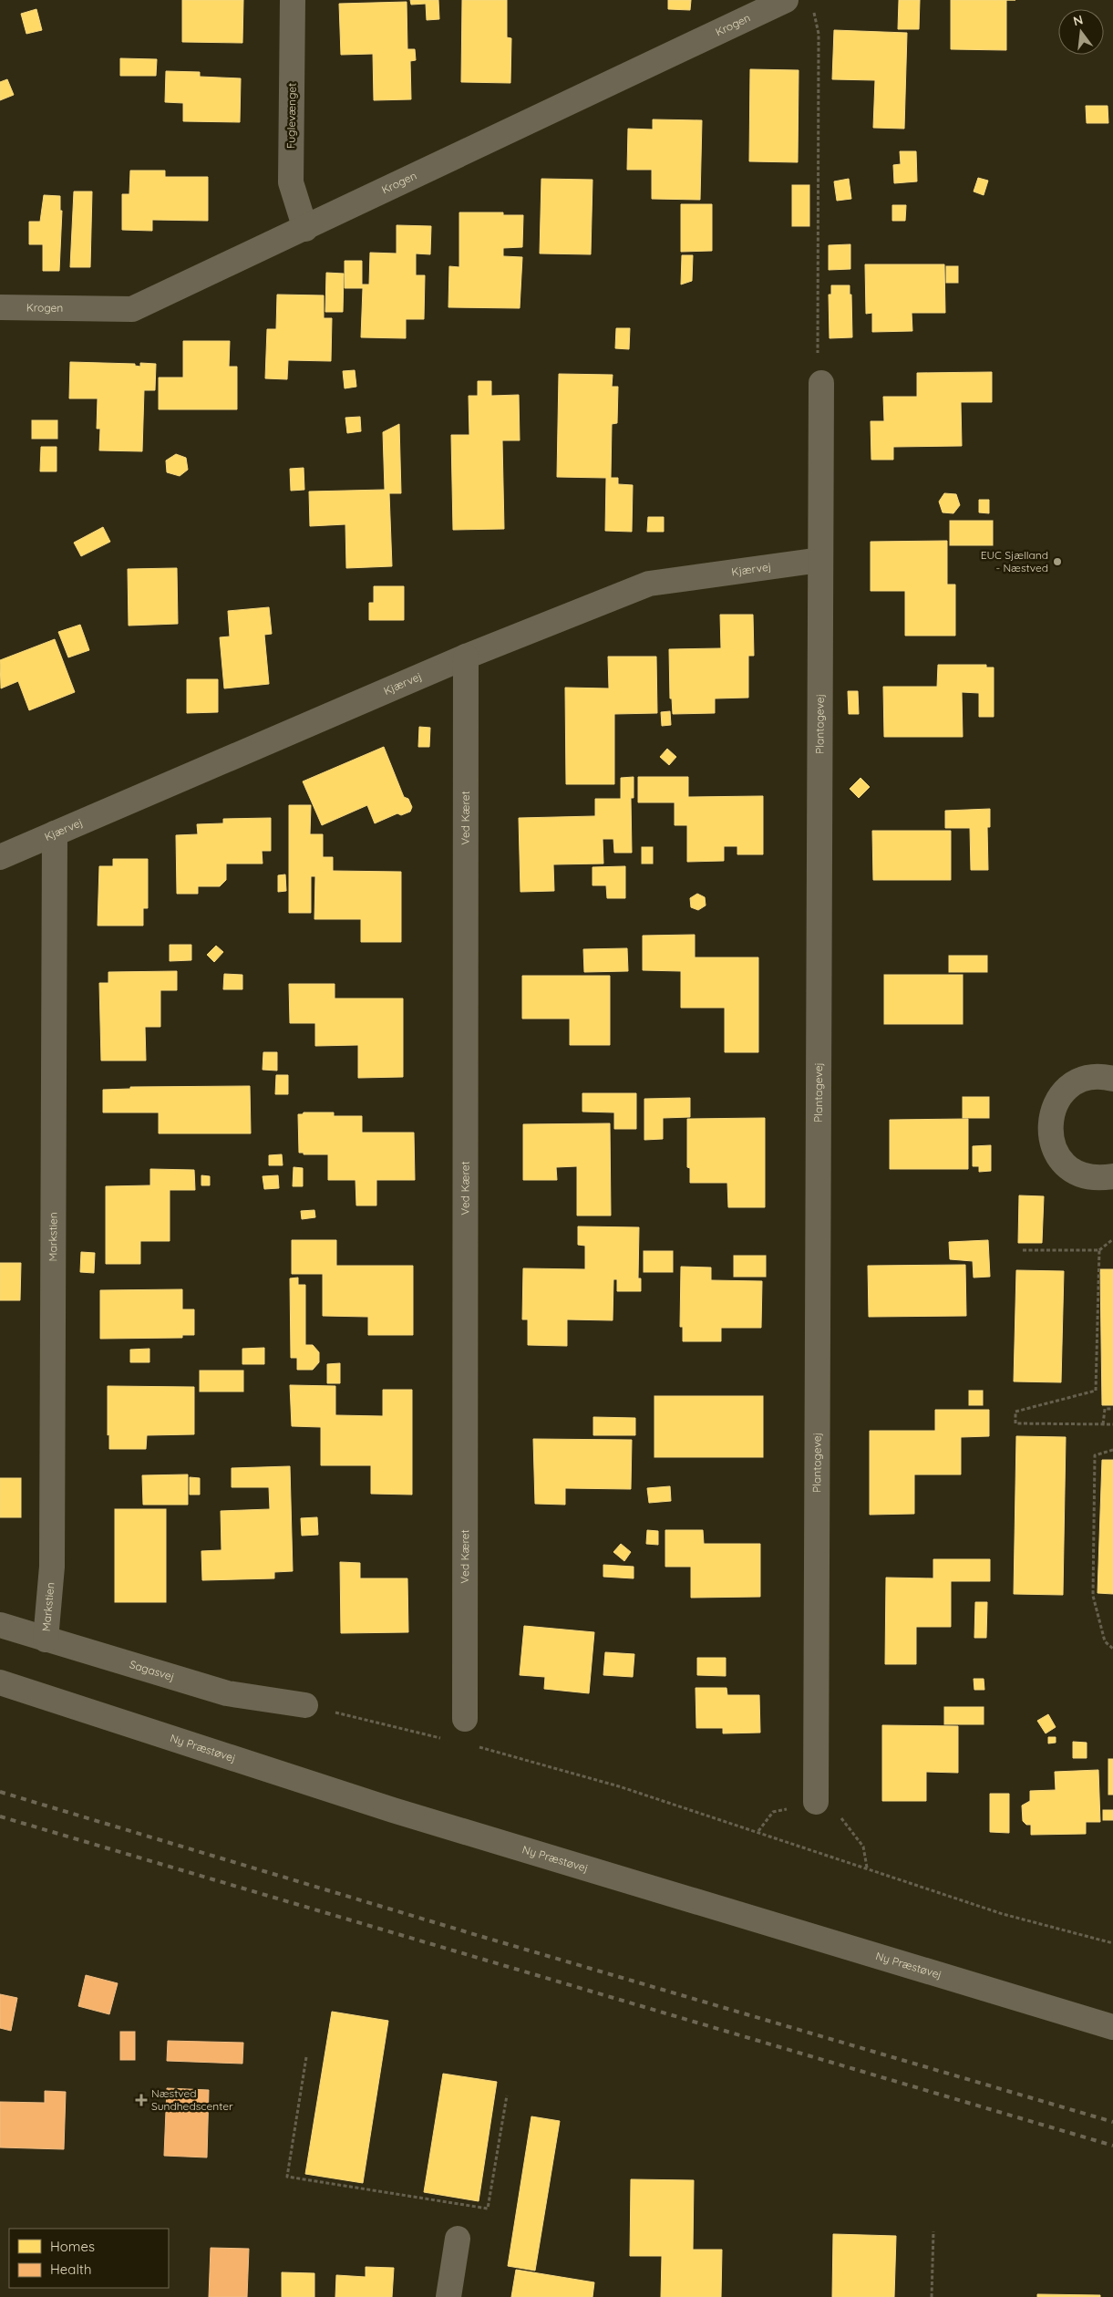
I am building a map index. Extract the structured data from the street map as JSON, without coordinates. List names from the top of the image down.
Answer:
{
  "streets": {
    "street": [
      "Krogen",
      "Fuglevænget",
      "Kjærvej",
      "Plantagevej",
      "Ved Kæret",
      "Markstien",
      "Sagasvej",
      "Ny Præstøvej"
    ]
  },
  "crossings": [
    ["Krogen", "Fuglevænget"],
    ["Kjærvej", "Plantagevej"],
    ["Kjærvej", "Ved Kæret"],
    ["Kjærvej", "Markstien"],
    ["Markstien", "Sagasvej"]
  ],
  "places": {
    "other": ["EUC Sjælland - Næstved"],
    "health": ["Næstved Sundhedscenter"]
  },
  "legend": ["Homes", "Health"],
  "north": "top"
}
